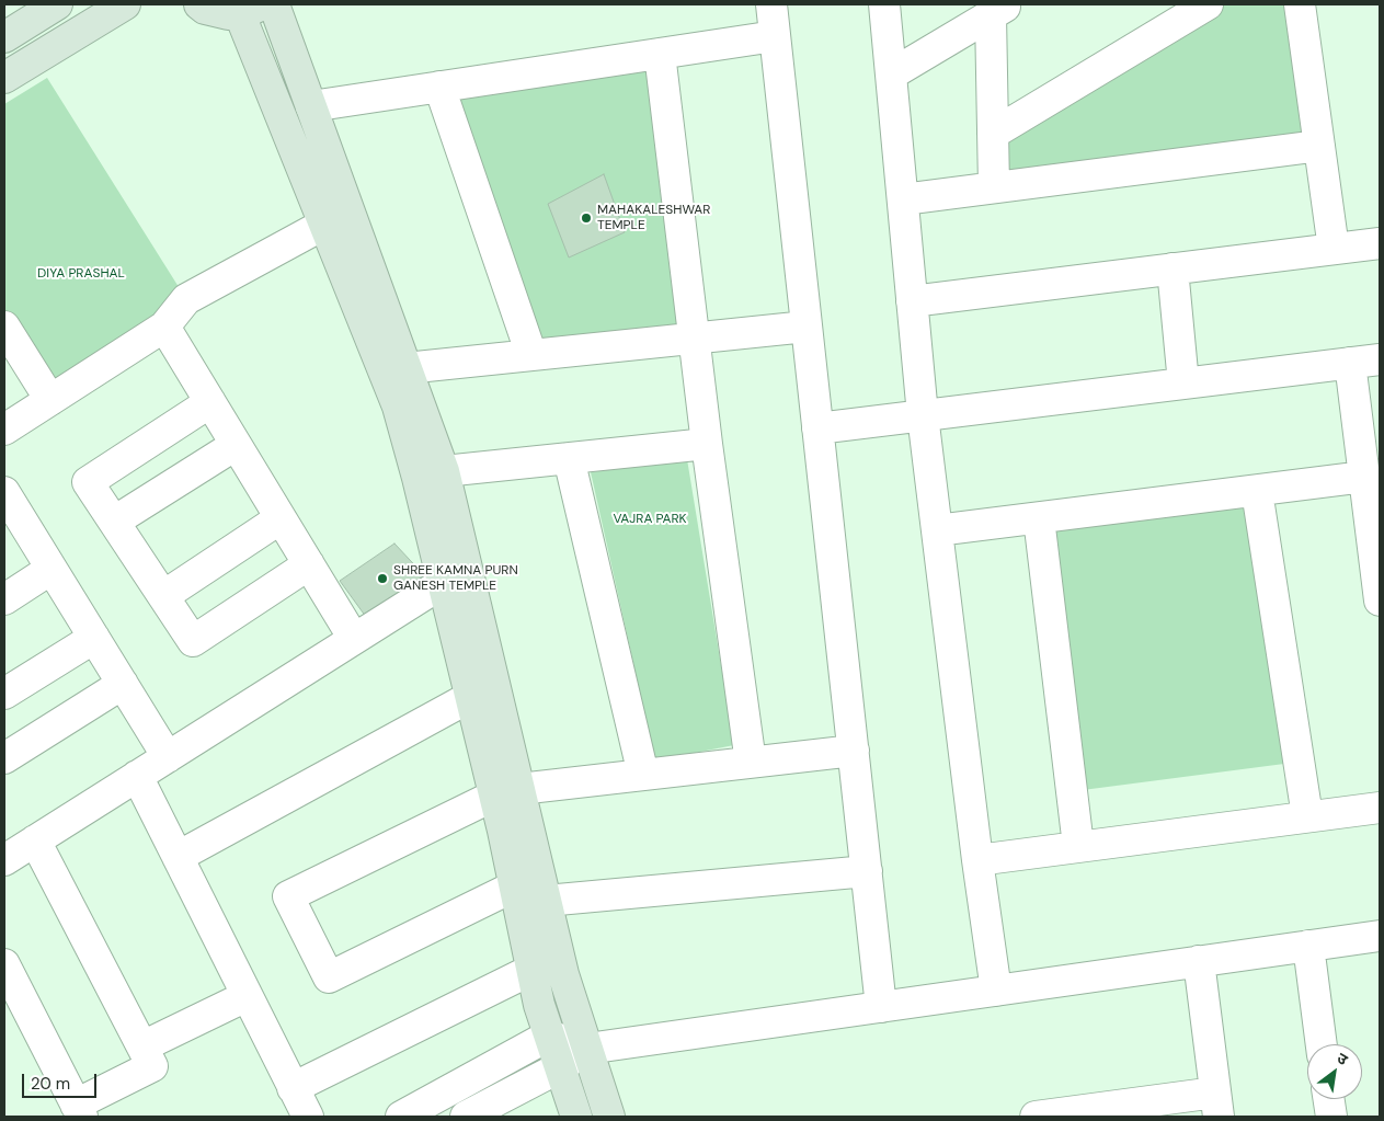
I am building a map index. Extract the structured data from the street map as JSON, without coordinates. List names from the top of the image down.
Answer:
{
  "parks": ["DIYA PRASHAL", "VAJRA PARK"],
  "places": ["MAHAKALESHWAR TEMPLE", "SHREE KAMNA PURN GANESH TEMPLE"],
  "scale_bar": "20 m",
  "north": "top right"
}
